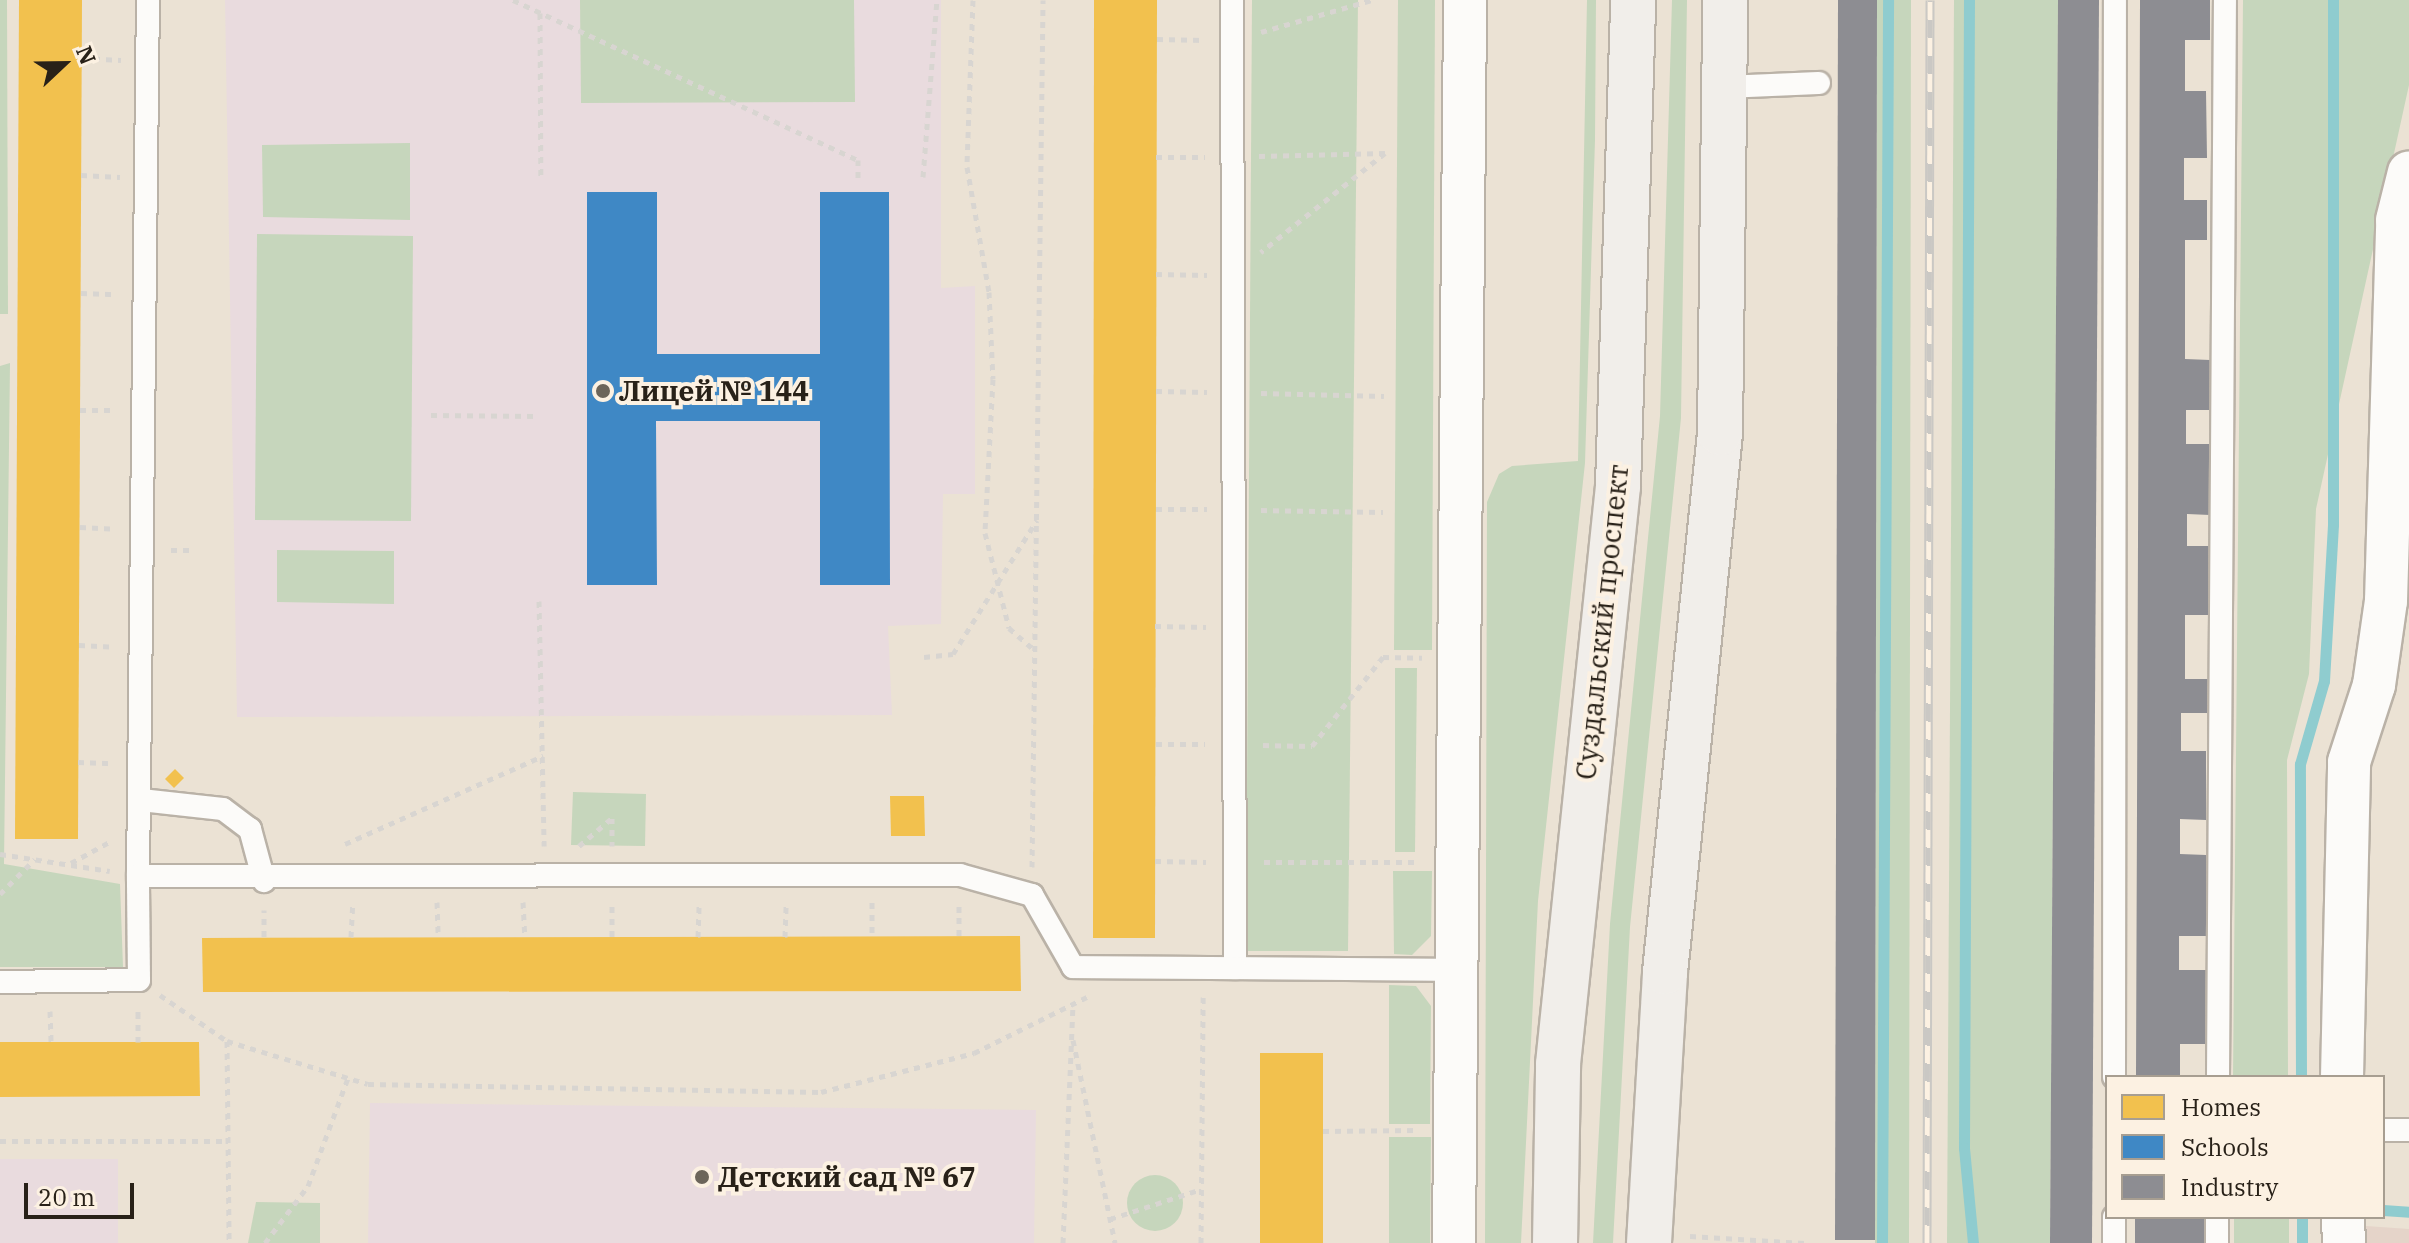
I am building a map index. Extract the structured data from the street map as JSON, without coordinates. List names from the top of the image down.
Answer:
{
  "streets": {
    "main road": ["Суздальский проспект"]
  },
  "places": ["Лицей № 144", "Детский сад № 67"],
  "legend": ["Homes", "Schools", "Industry"],
  "scale_bar": "20 m",
  "north": "right"
}
